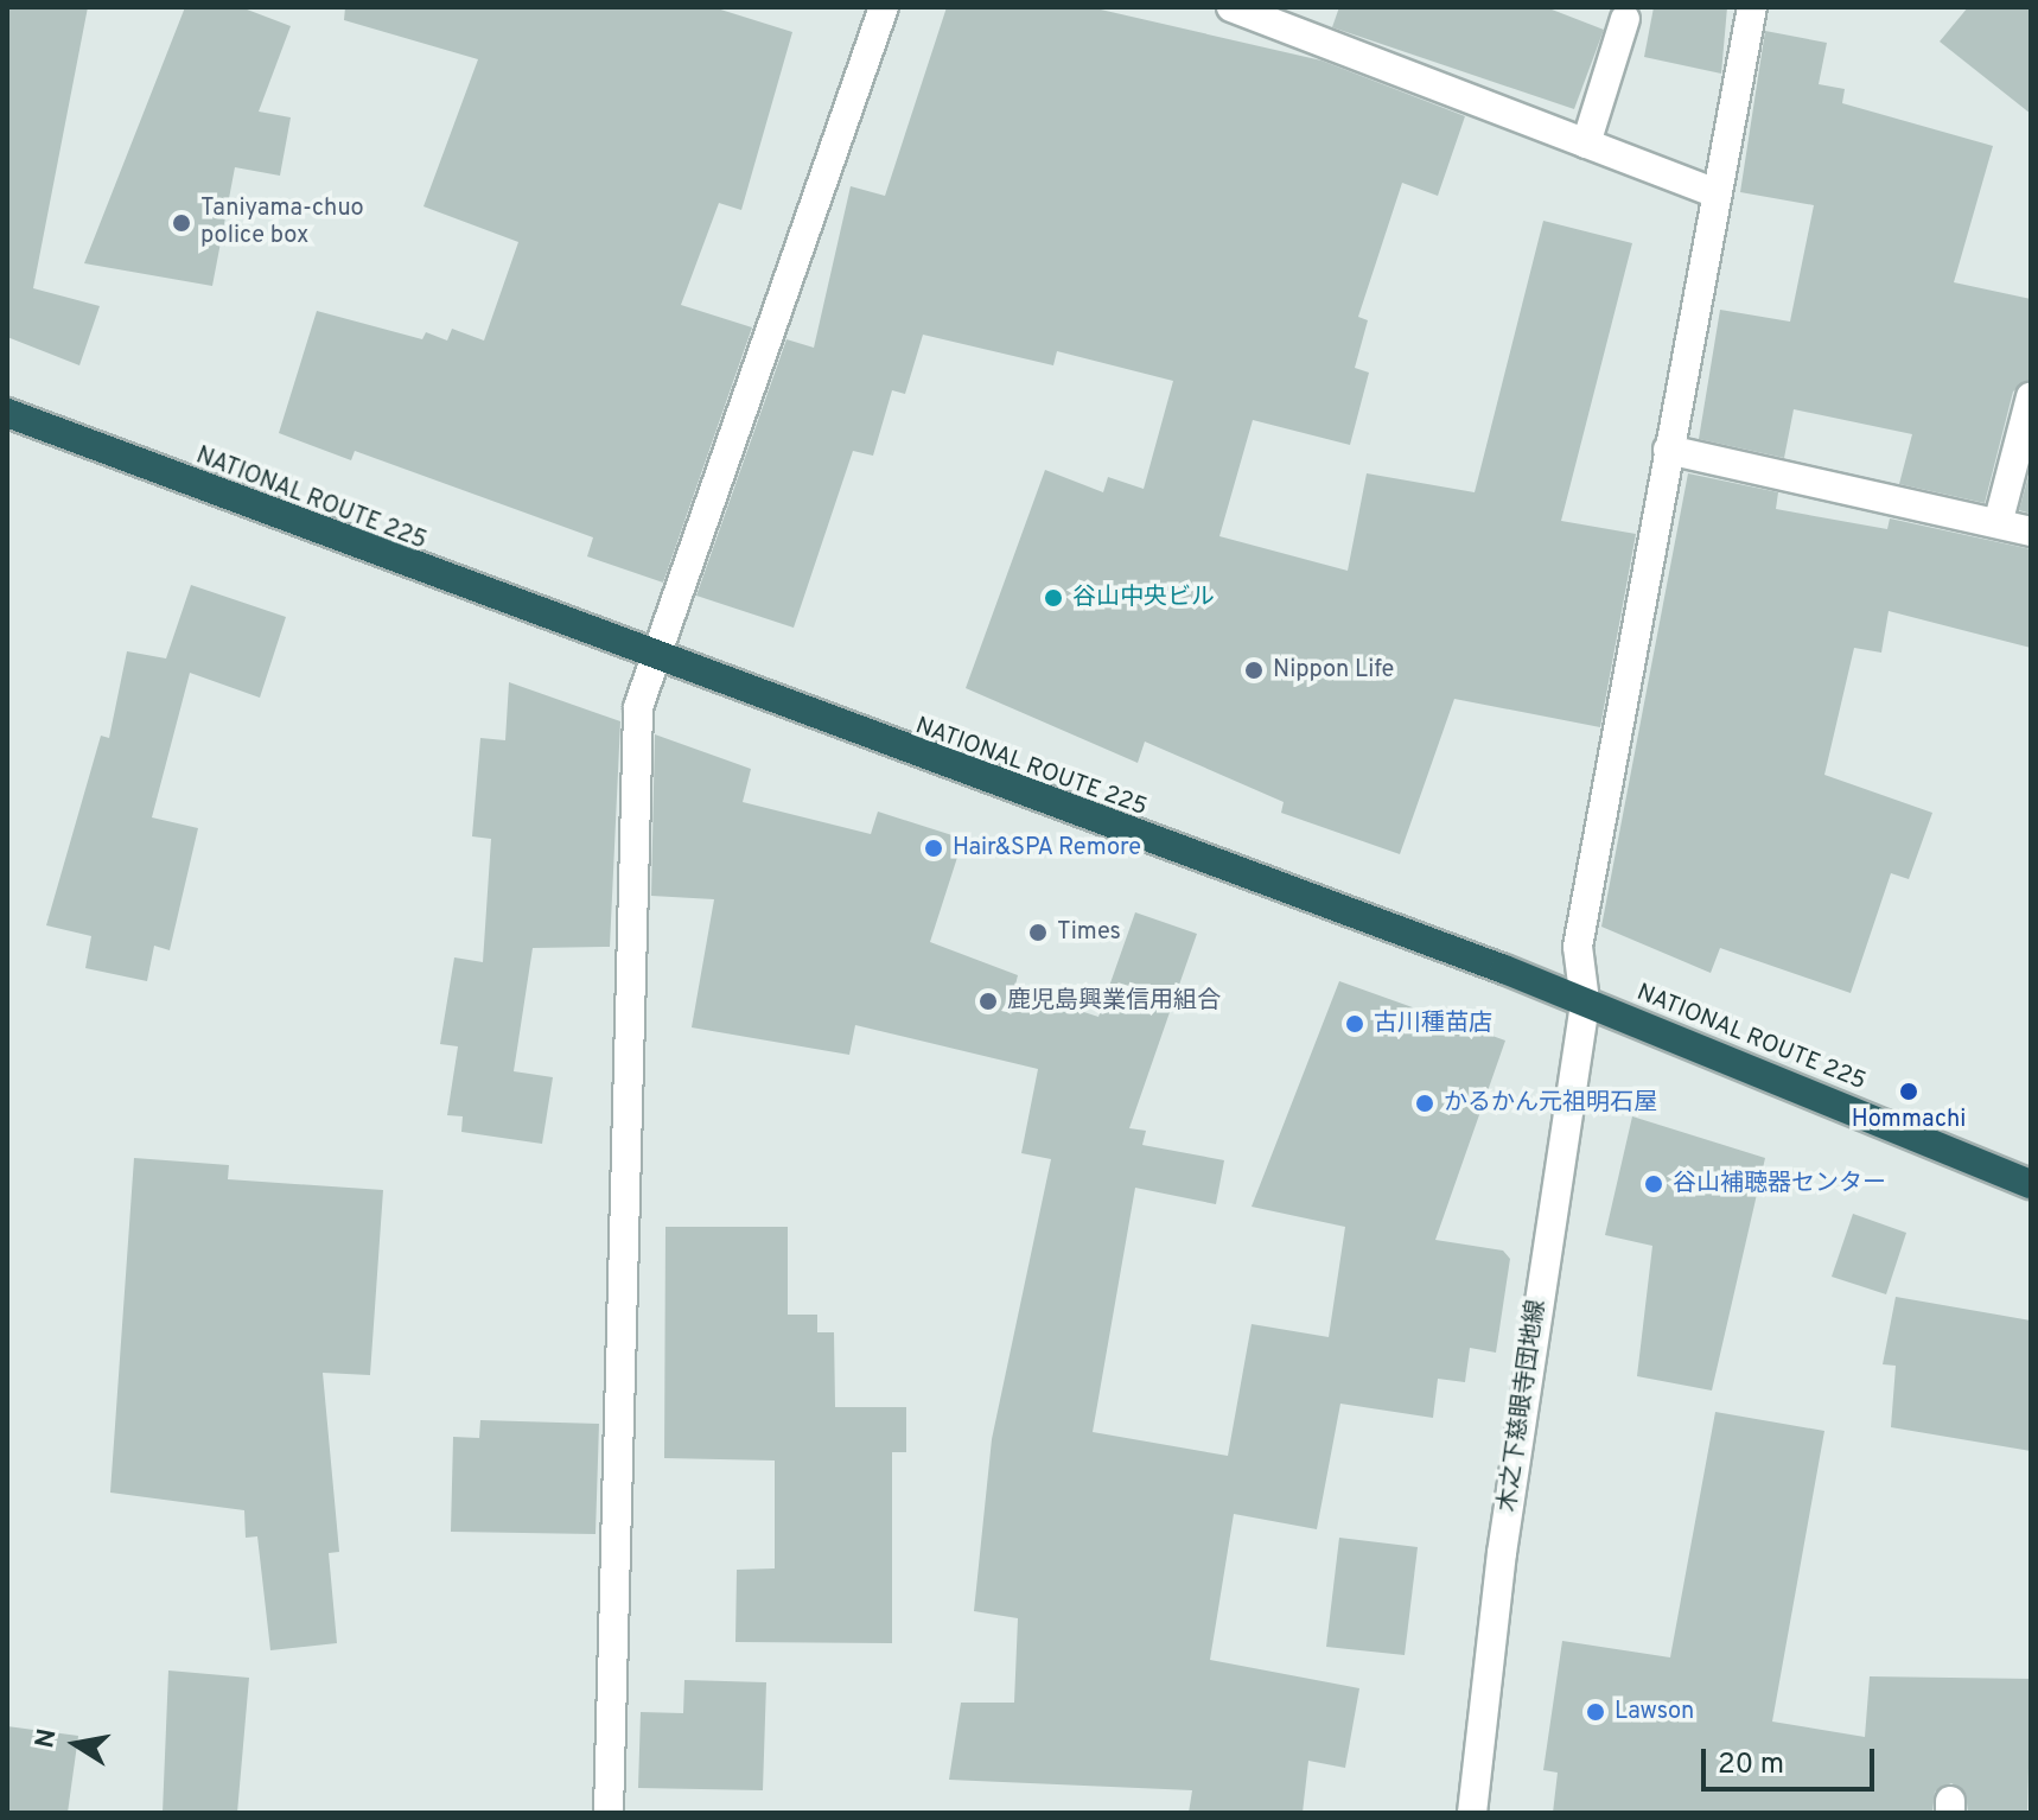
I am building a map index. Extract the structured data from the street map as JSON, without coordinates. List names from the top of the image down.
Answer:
{
  "streets": {
    "highway": ["NATIONAL ROUTE 225"],
    "street": ["木之下慈眼寺団地線"]
  },
  "crossings": [
    ["NATIONAL ROUTE 225", "木之下慈眼寺団地線"]
  ],
  "places": [
    "Taniyama-chuo police box",
    "谷山中央ビル",
    "Nippon Life",
    "Hair&SPA Remore",
    "Times",
    "鹿児島興業信用組合",
    "古川種苗店",
    "Hommachi",
    "かるかん元祖明石屋",
    "谷山補聴器センター",
    "Lawson"
  ],
  "scale_bar": "20 m",
  "north": "left"
}
